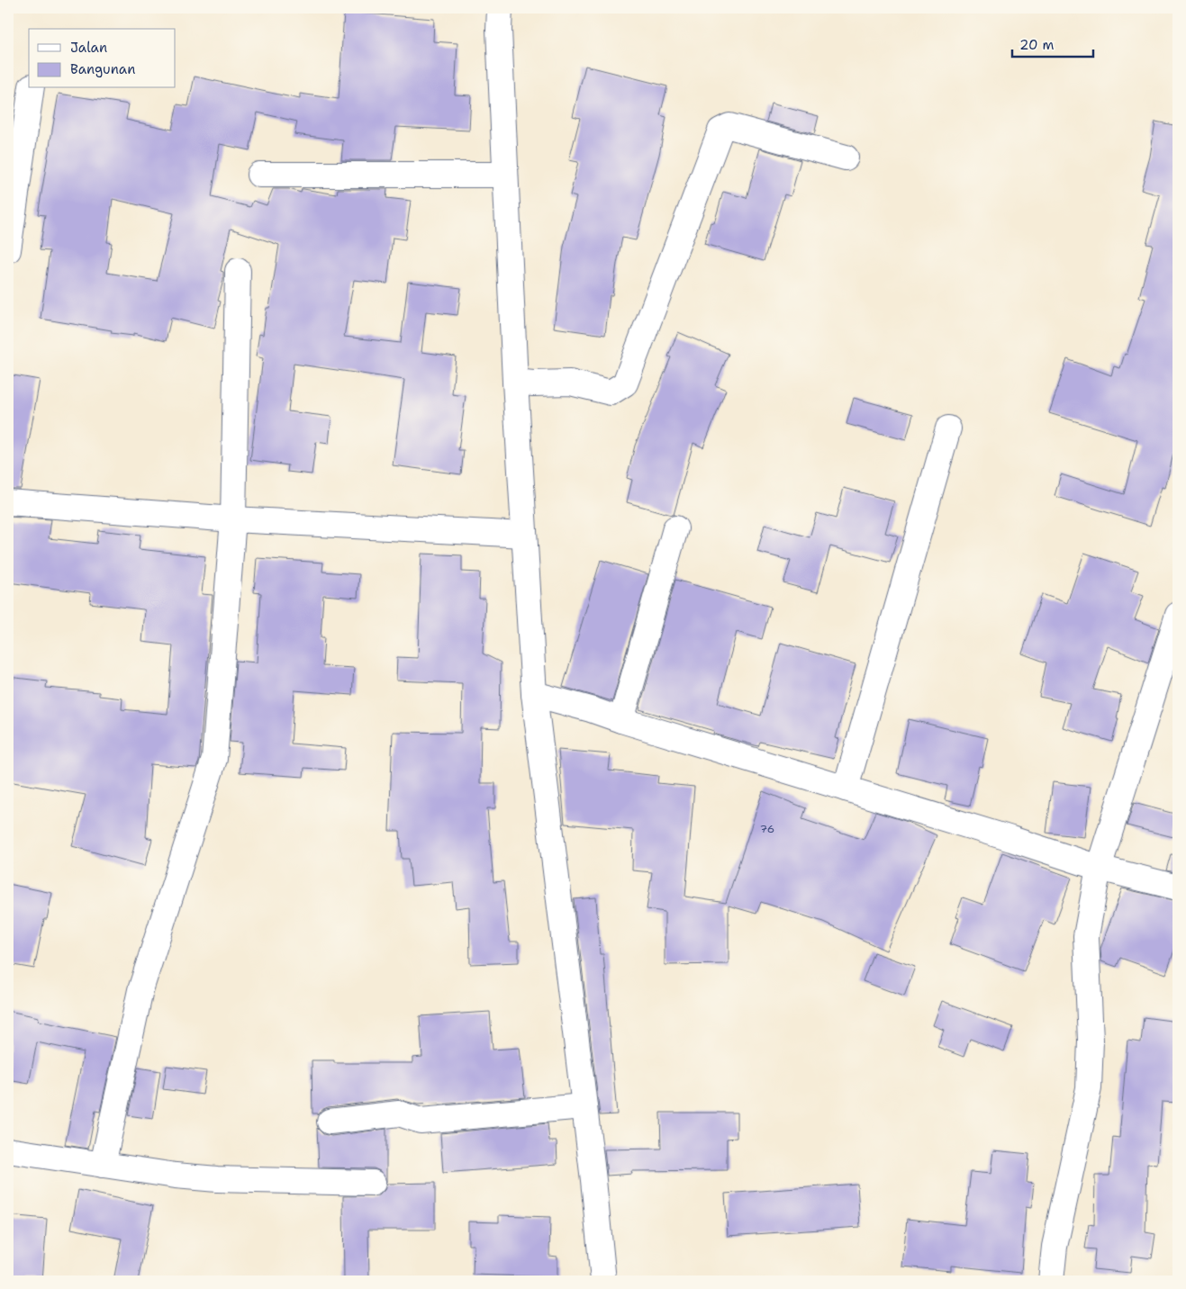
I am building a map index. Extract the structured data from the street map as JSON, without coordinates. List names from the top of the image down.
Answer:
{
  "house_numbers": ["76"],
  "legend": ["Jalan", "Bangunan"],
  "scale_bar": "20 m"
}
